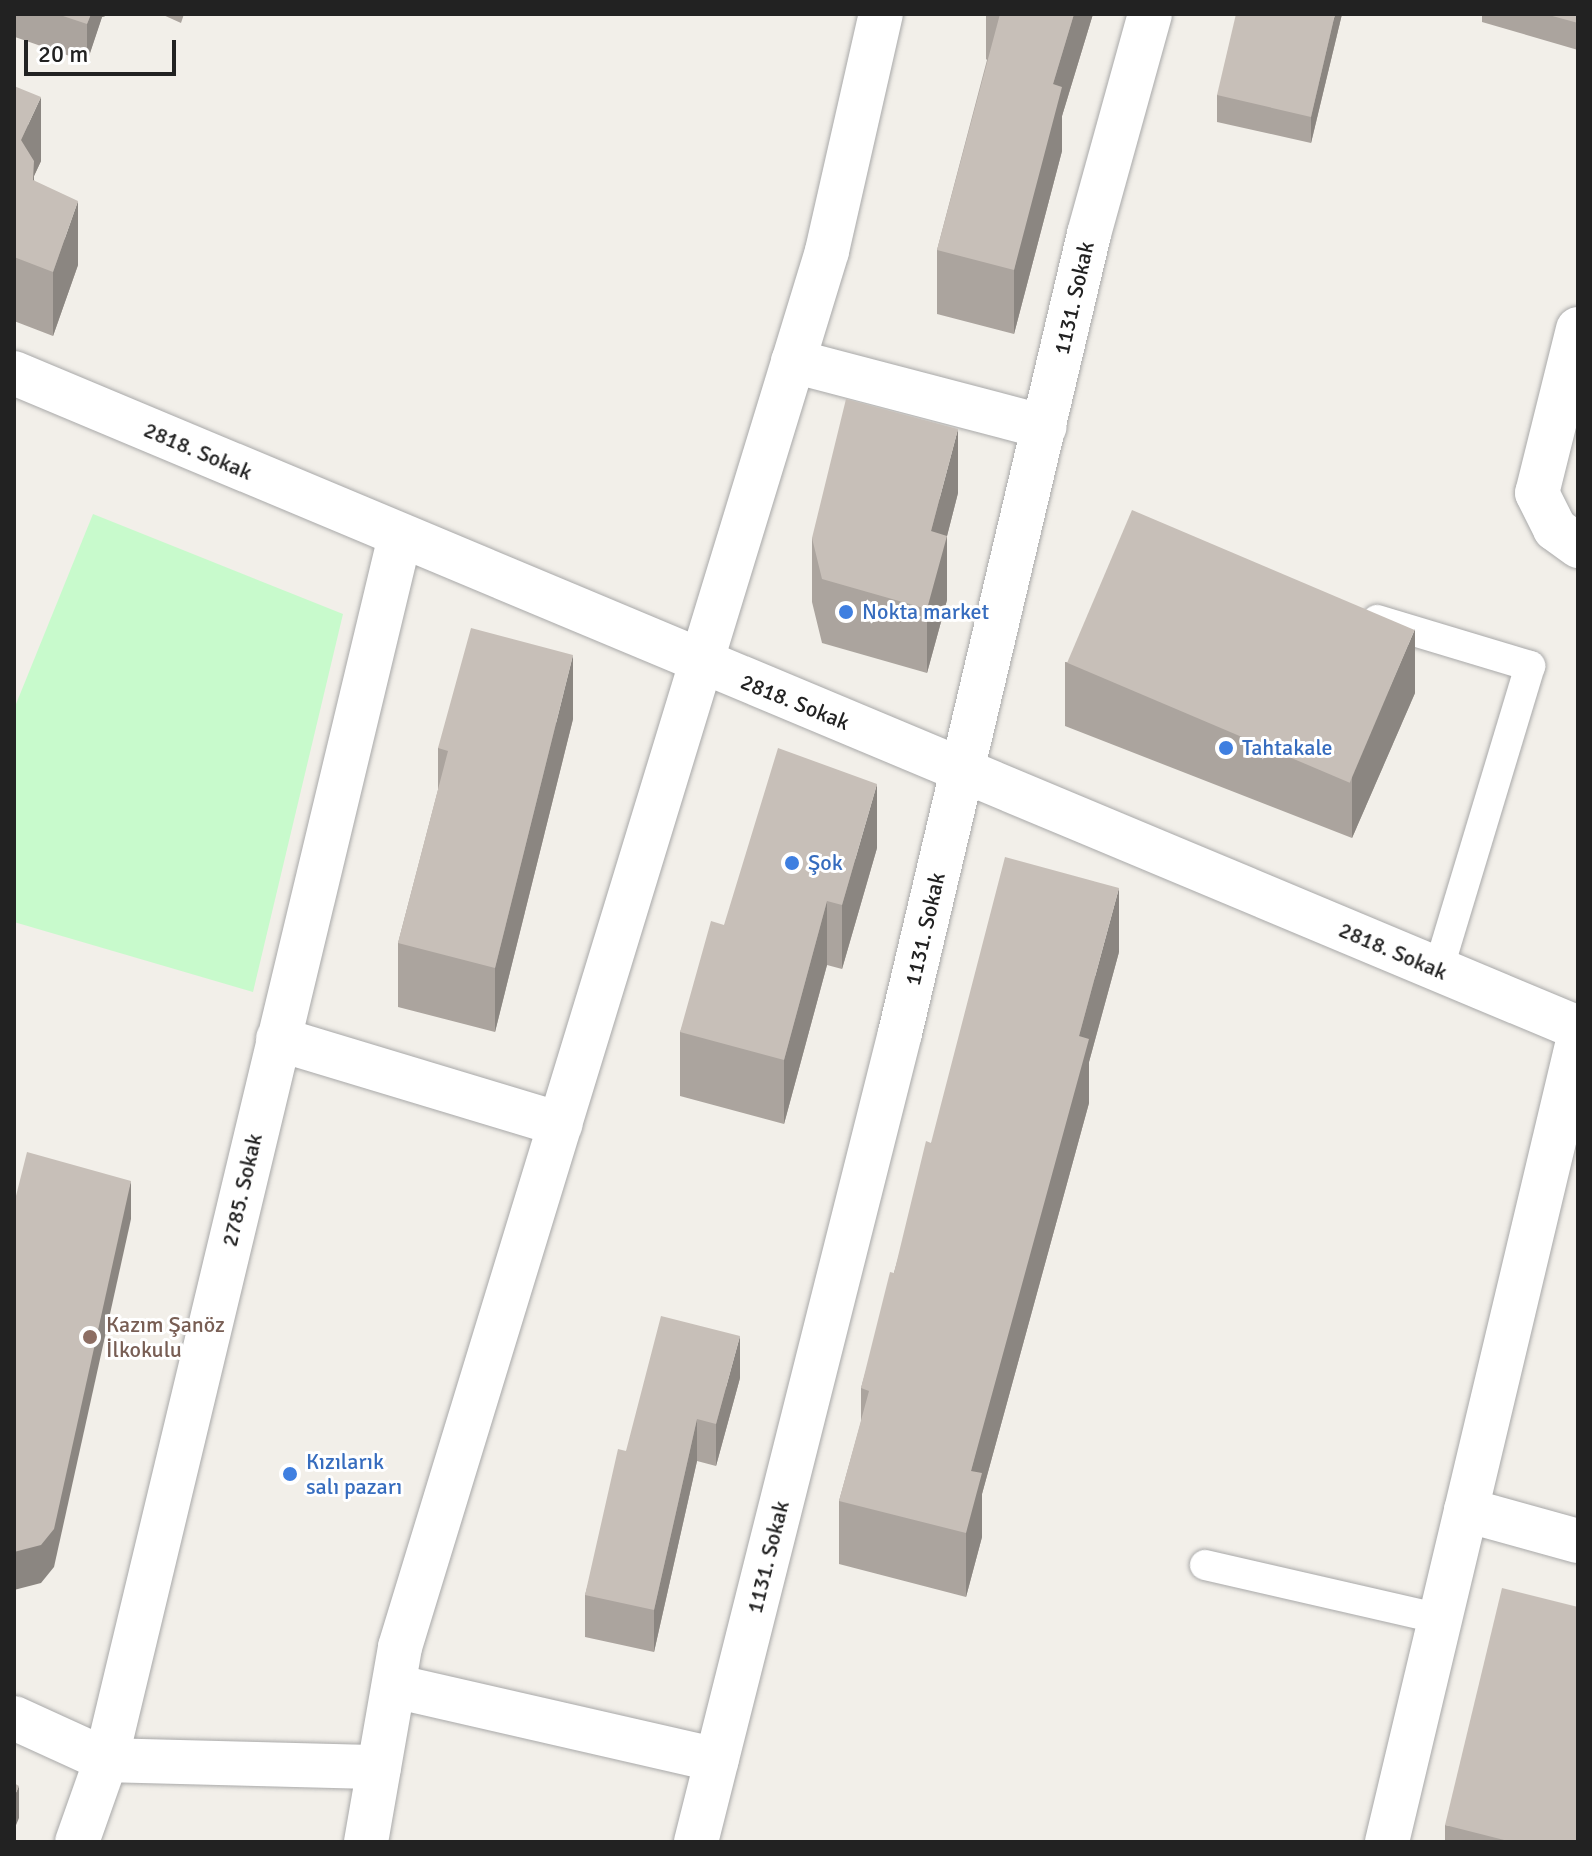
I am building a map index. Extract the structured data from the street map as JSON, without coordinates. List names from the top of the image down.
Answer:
{
  "streets": {
    "street": ["1131. Sokak", "2818. Sokak", "2785. Sokak"]
  },
  "crossings": [
    ["1131. Sokak", "2818. Sokak"],
    ["2818. Sokak", "2785. Sokak"]
  ],
  "places": [
    "Nokta market",
    "Tahtakale",
    "Şok",
    "Kazım Şanöz İlkokulu",
    "Kızılarık salı pazarı"
  ],
  "scale_bar": "20 m"
}
